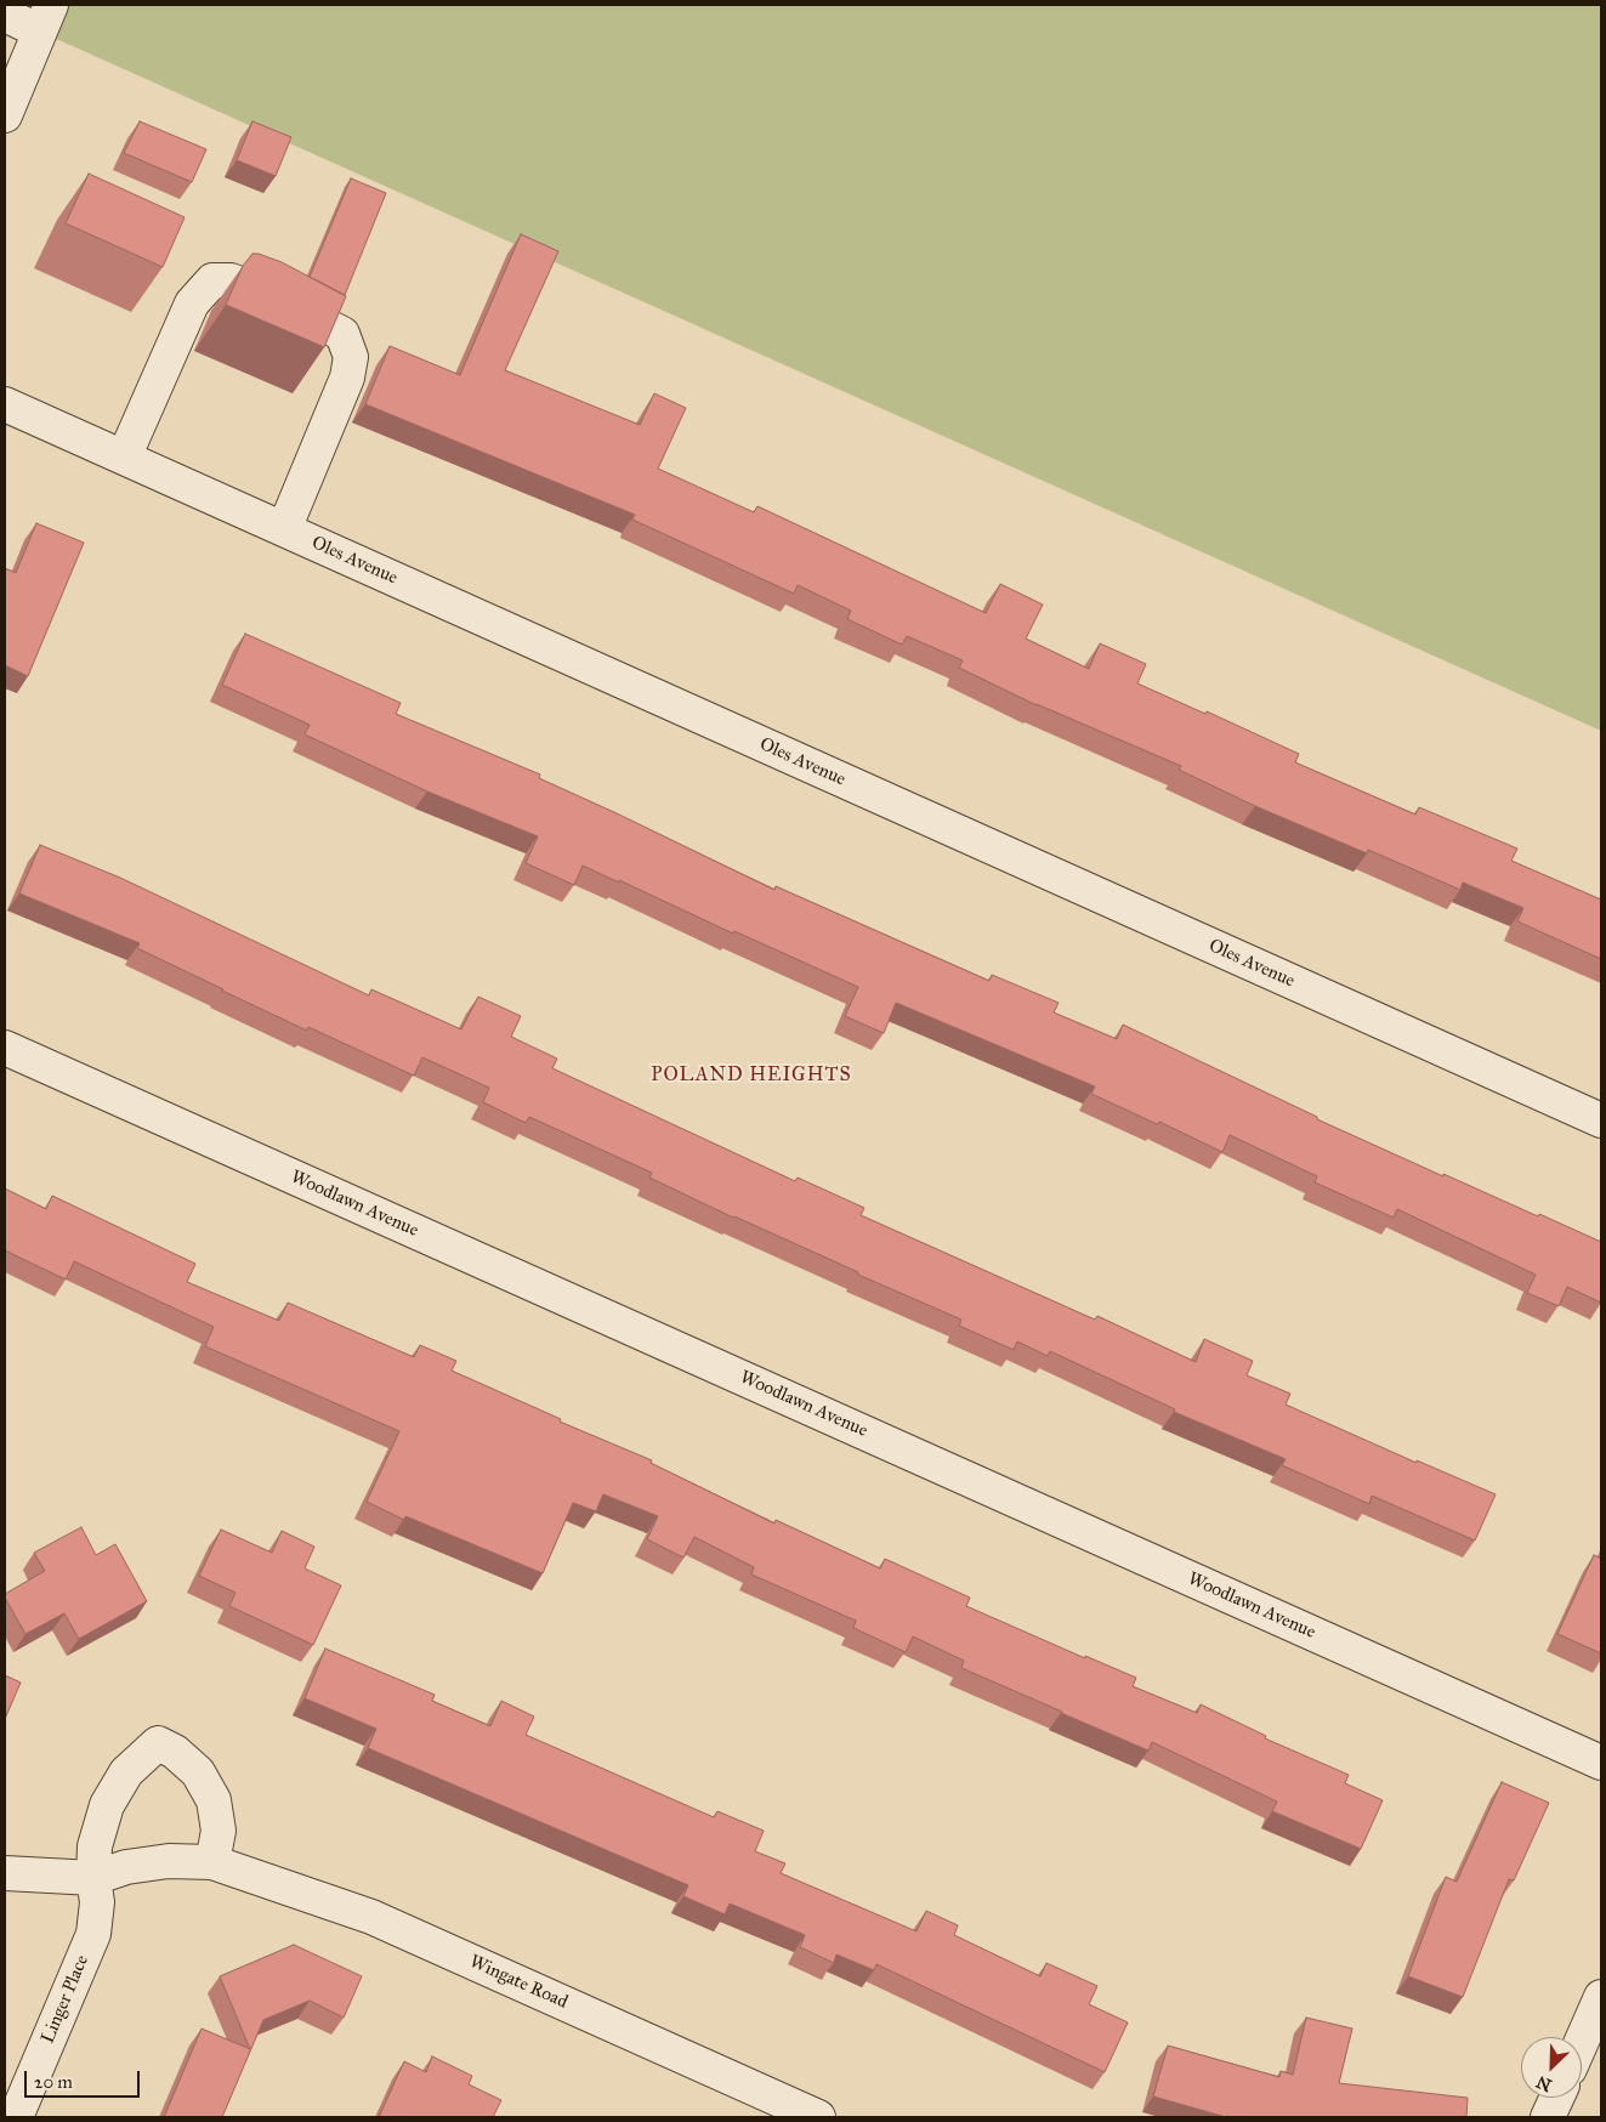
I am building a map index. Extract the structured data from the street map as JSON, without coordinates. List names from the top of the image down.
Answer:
{
  "streets": {
    "street": [
      "Oles Avenue",
      "Woodlawn Avenue",
      "Wingate Road",
      "Linger Place"
    ]
  },
  "crossings": [
    ["Wingate Road", "Linger Place"]
  ],
  "districts": ["POLAND HEIGHTS"],
  "scale_bar": "20 m",
  "north": "bottom left"
}
